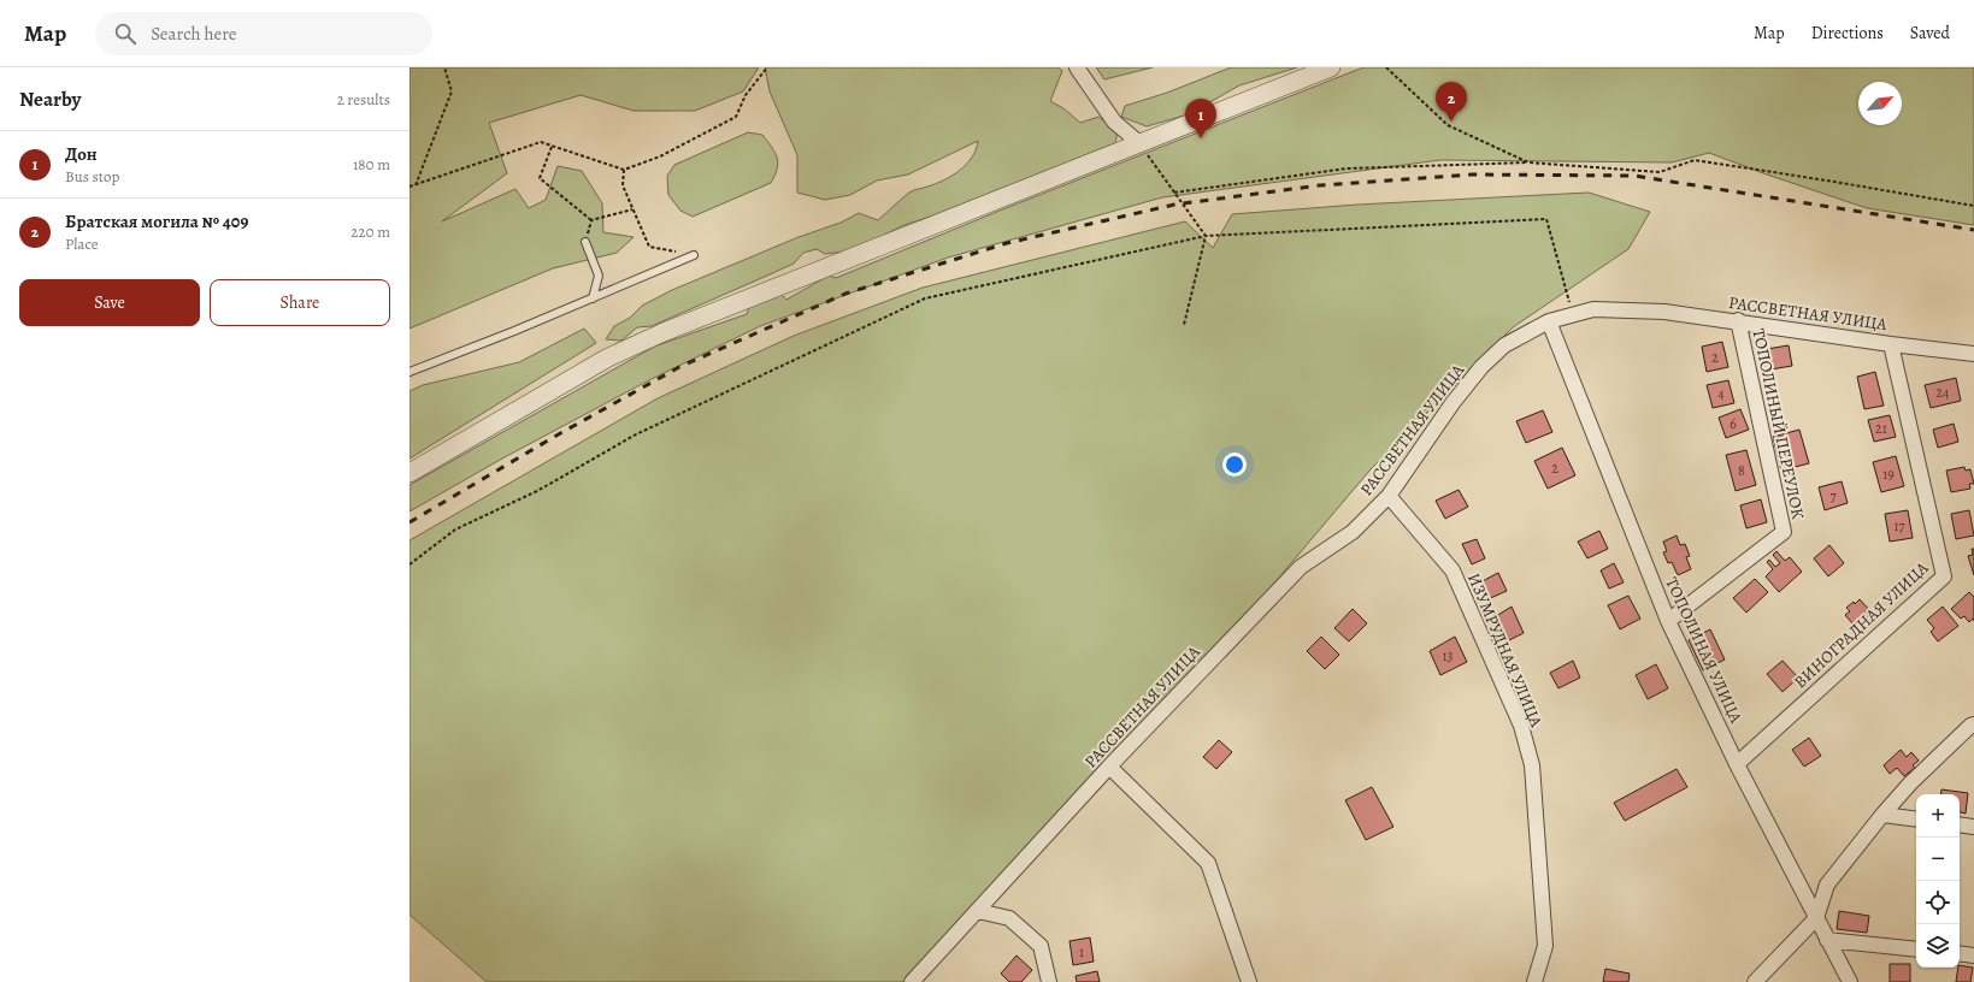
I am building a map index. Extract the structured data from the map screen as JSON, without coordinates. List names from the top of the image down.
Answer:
{
  "streets": {
    "street": [
      "РАССВЕТНАЯ УЛИЦА",
      "ТОПОЛИНЫЙ ПЕРЕУЛОК",
      "ВИНОГРАДНАЯ УЛИЦА",
      "ИЗУМРУДНАЯ УЛИЦА",
      "ТОПОЛИНАЯ УЛИЦА"
    ]
  },
  "crossings": [
    ["РАССВЕТНАЯ УЛИЦА", "ТОПОЛИНЫЙ ПЕРЕУЛОК"],
    ["РАССВЕТНАЯ УЛИЦА", "ВИНОГРАДНАЯ УЛИЦА"],
    ["РАССВЕТНАЯ УЛИЦА", "ИЗУМРУДНАЯ УЛИЦА"],
    ["РАССВЕТНАЯ УЛИЦА", "ТОПОЛИНАЯ УЛИЦА"],
    ["ТОПОЛИНЫЙ ПЕРЕУЛОК", "ТОПОЛИНАЯ УЛИЦА"],
    ["ВИНОГРАДНАЯ УЛИЦА", "ТОПОЛИНАЯ УЛИЦА"]
  ],
  "house_numbers": [
    "2",
    "24",
    "4",
    "6",
    "21",
    "2",
    "8",
    "19",
    "7",
    "17",
    "13",
    "1"
  ],
  "north": "top right",
  "page": {
    "header": "Map",
    "search": "Search here",
    "nav": ["Map", "Directions", "Saved"],
    "heading": ["Nearby", "2 results"],
    "pins": ["2", "1"],
    "list": [
      {
        "mark": "1",
        "name": "Дон",
        "note": "Bus stop",
        "value": "180 m"
      },
      {
        "mark": "2",
        "name": "Братская могила № 409",
        "note": "Place",
        "value": "220 m"
      }
    ],
    "buttons": ["Save", "Share"],
    "map_buttons": ["+", "−"]
  }
}
